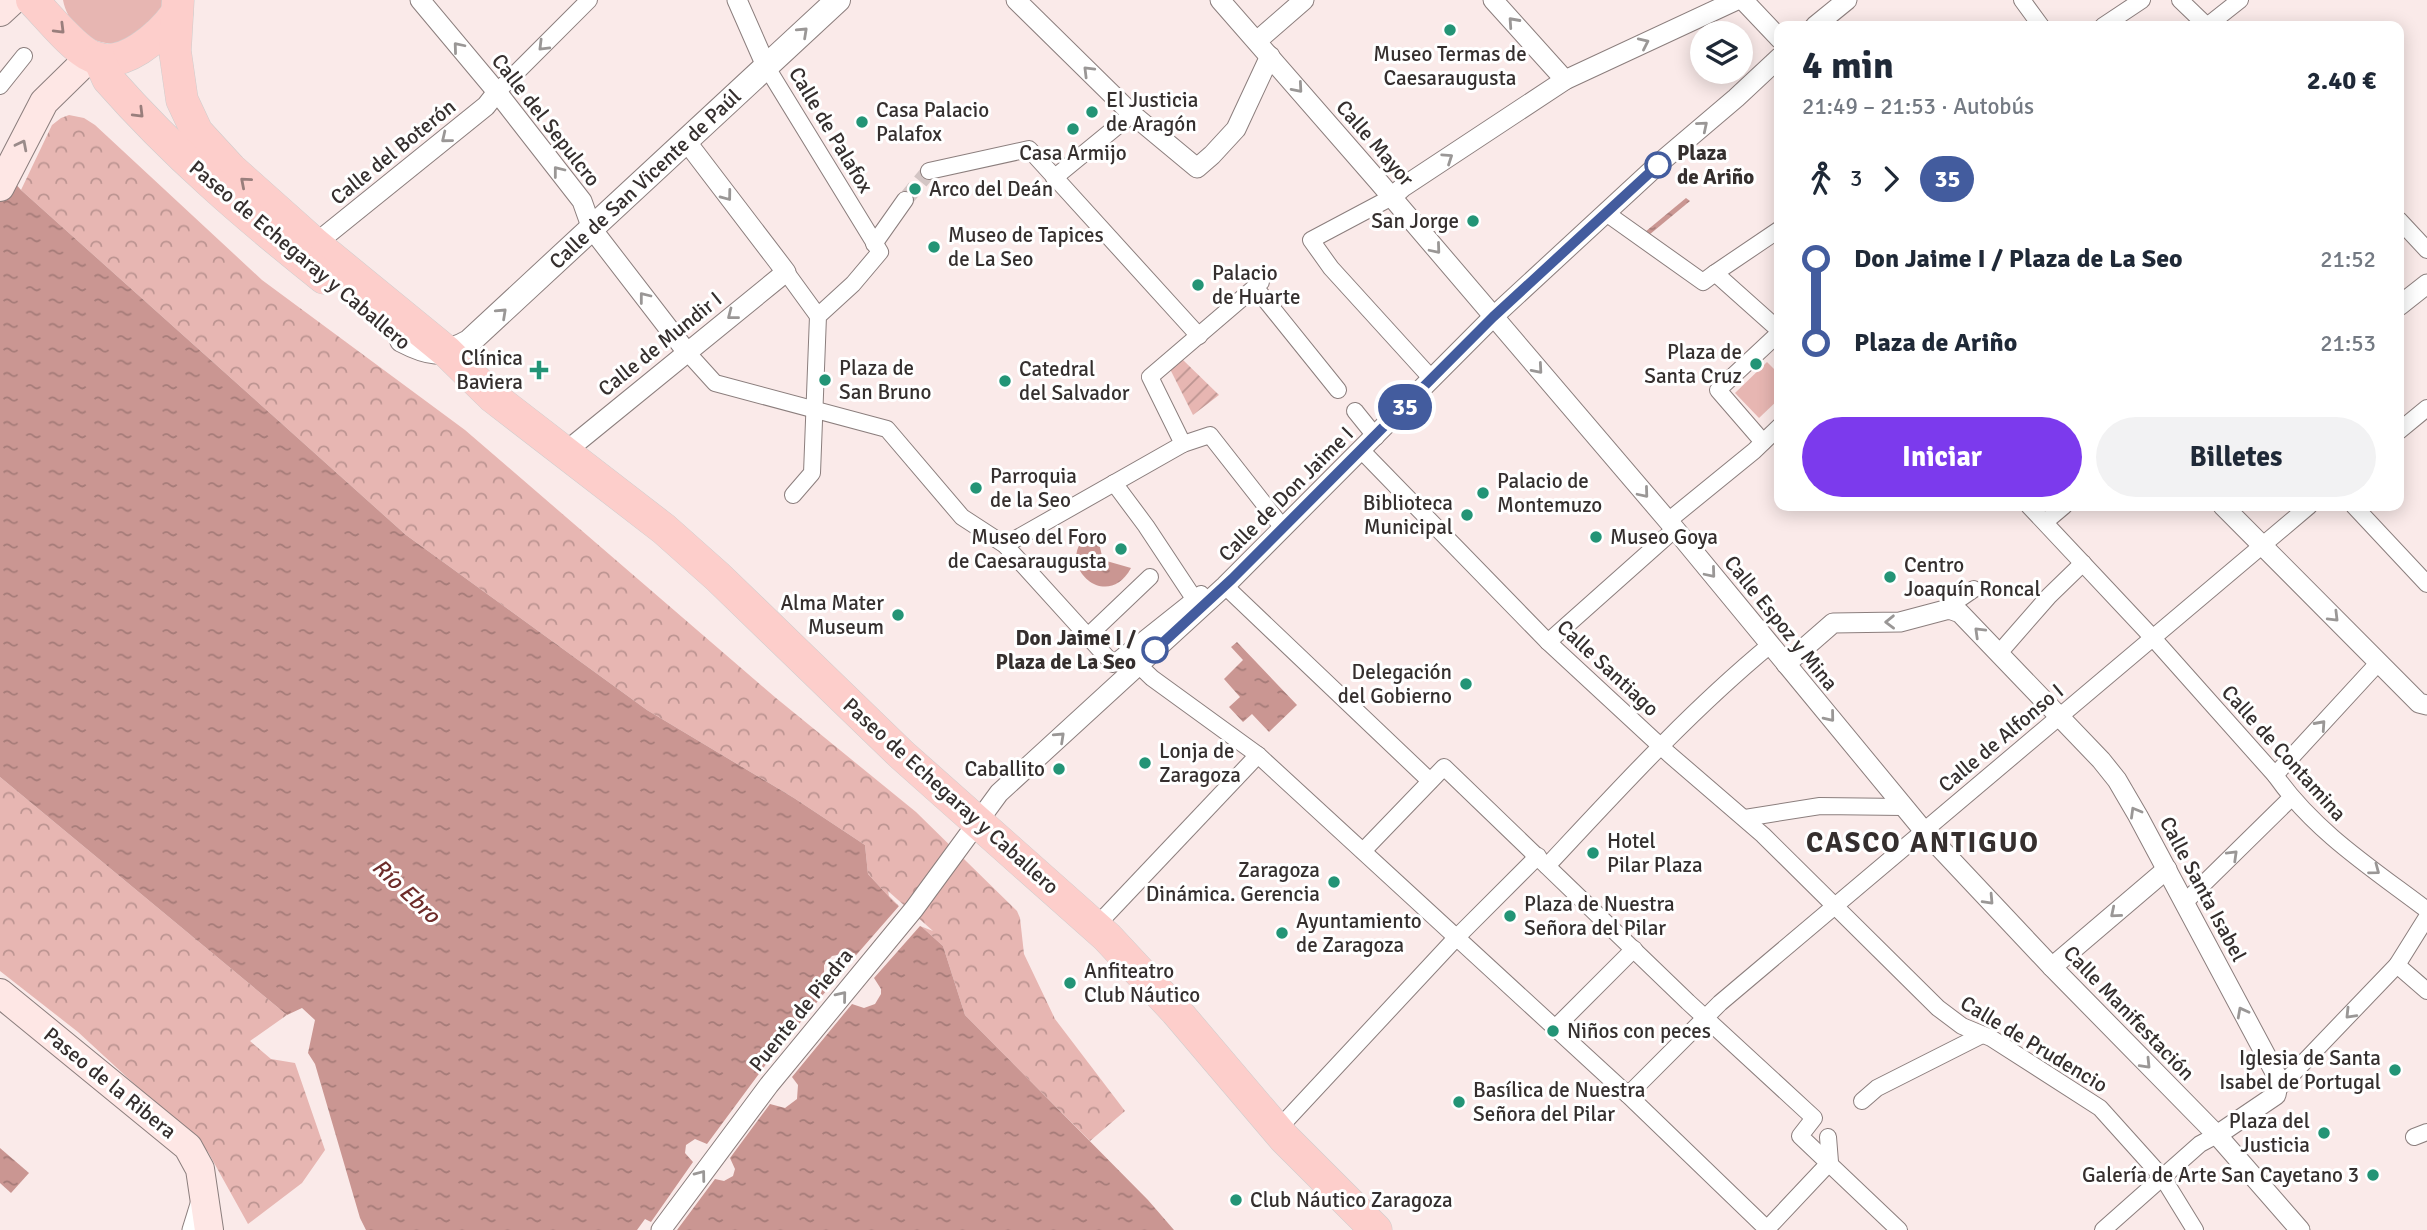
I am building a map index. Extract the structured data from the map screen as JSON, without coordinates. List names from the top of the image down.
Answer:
{
  "streets": {
    "main road": ["Paseo de Echegaray y Caballero", "Paseo de la Ribera"],
    "street": [
      "Calle del Sepulcro",
      "Calle de Palafox",
      "Calle Mayor",
      "Calle del Boterón",
      "Calle de San Vicente de Paúl",
      "Calle de Mundir I",
      "Calle de Don Jaime I",
      "Calle Espoz y Mina",
      "Calle Santiago",
      "Calle de Alfonso I",
      "Calle de Contamina",
      "Calle Santa Isabel",
      "Puente de Piedra",
      "Calle Manifestación",
      "Calle de Prudencio"
    ]
  },
  "crossings": [
    ["Calle del Sepulcro", "Calle del Boterón"],
    ["Calle del Sepulcro", "Calle de San Vicente de Paúl"],
    ["Calle del Sepulcro", "Calle de Mundir I"],
    ["Calle de Palafox", "Calle de San Vicente de Paúl"],
    ["Calle Mayor", "Calle de Don Jaime I"],
    ["Calle Mayor", "Calle Espoz y Mina"],
    ["Calle del Boterón", "Paseo de Echegaray y Caballero"],
    ["Calle de San Vicente de Paúl", "Paseo de Echegaray y Caballero"],
    ["Paseo de Echegaray y Caballero", "Calle de Mundir I"],
    ["Paseo de Echegaray y Caballero", "Calle de Don Jaime I"],
    ["Paseo de Echegaray y Caballero", "Puente de Piedra"],
    ["Calle de Don Jaime I", "Calle Espoz y Mina"],
    ["Calle de Don Jaime I", "Calle Santiago"],
    ["Calle de Don Jaime I", "Puente de Piedra"],
    ["Calle Espoz y Mina", "Calle de Alfonso I"],
    ["Calle Espoz y Mina", "Calle Manifestación"],
    ["Calle Santiago", "Calle de Alfonso I"],
    ["Calle Santiago", "Calle de Prudencio"],
    ["Calle de Alfonso I", "Calle de Contamina"],
    ["Calle de Alfonso I", "Calle Santa Isabel"],
    ["Calle de Alfonso I", "Calle Manifestación"],
    ["Calle de Alfonso I", "Calle de Prudencio"]
  ],
  "one_way": [
    "Calle Mayor",
    "Calle del Boterón",
    "Calle de San Vicente de Paúl",
    "Calle de Mundir I",
    "Calle Espoz y Mina",
    "Calle Santa Isabel",
    "Puente de Piedra",
    "Calle Manifestación"
  ],
  "districts": ["CASCO ANTIGUO"],
  "water": ["Río Ebro"],
  "places": {
    "other": [
      "Museo Termas de Caesaraugusta",
      "El Justicia de Aragón",
      "Casa Palacio Palafox",
      "Casa Armijo",
      "Plaza de Ariño",
      "Arco del Deán",
      "San Jorge",
      "Museo de Tapices de La Seo",
      "Palacio de Huarte",
      "Plaza de Santa Cruz",
      "Plaza de San Bruno",
      "Catedral del Salvador",
      "Parroquia de la Seo",
      "Palacio de Montemuzo",
      "Biblioteca Municipal",
      "Museo Goya",
      "Museo del Foro de Caesaraugusta",
      "Centro Joaquín Roncal",
      "Alma Mater Museum",
      "Don Jaime I / Plaza de La Seo",
      "Delegación del Gobierno",
      "Lonja de Zaragoza",
      "Caballito",
      "Hotel Pilar Plaza",
      "Zaragoza Dinámica. Gerencia",
      "Plaza de Nuestra Señora del Pilar",
      "Ayuntamiento de Zaragoza",
      "Anfiteatro Club Náutico",
      "Niños con peces",
      "Iglesia de Santa Isabel de Portugal",
      "Basílica de Nuestra Señora del Pilar",
      "Plaza del Justicia",
      "Galería de Arte San Cayetano 3",
      "Club Náutico Zaragoza"
    ],
    "health": ["Clínica Baviera"]
  },
  "lines": ["bus line 35"],
  "page": {
    "on_map": "35",
    "heading": ["4 min", "21:49 – 21:53 · Autobús", "2.40 €"],
    "legs": ["3", "35"],
    "list": [
      {
        "name": "Don Jaime I / Plaza de La Seo",
        "value": "21:52"
      },
      {
        "name": "Plaza de Ariño",
        "value": "21:53"
      }
    ],
    "buttons": ["Iniciar", "Billetes"]
  }
}
